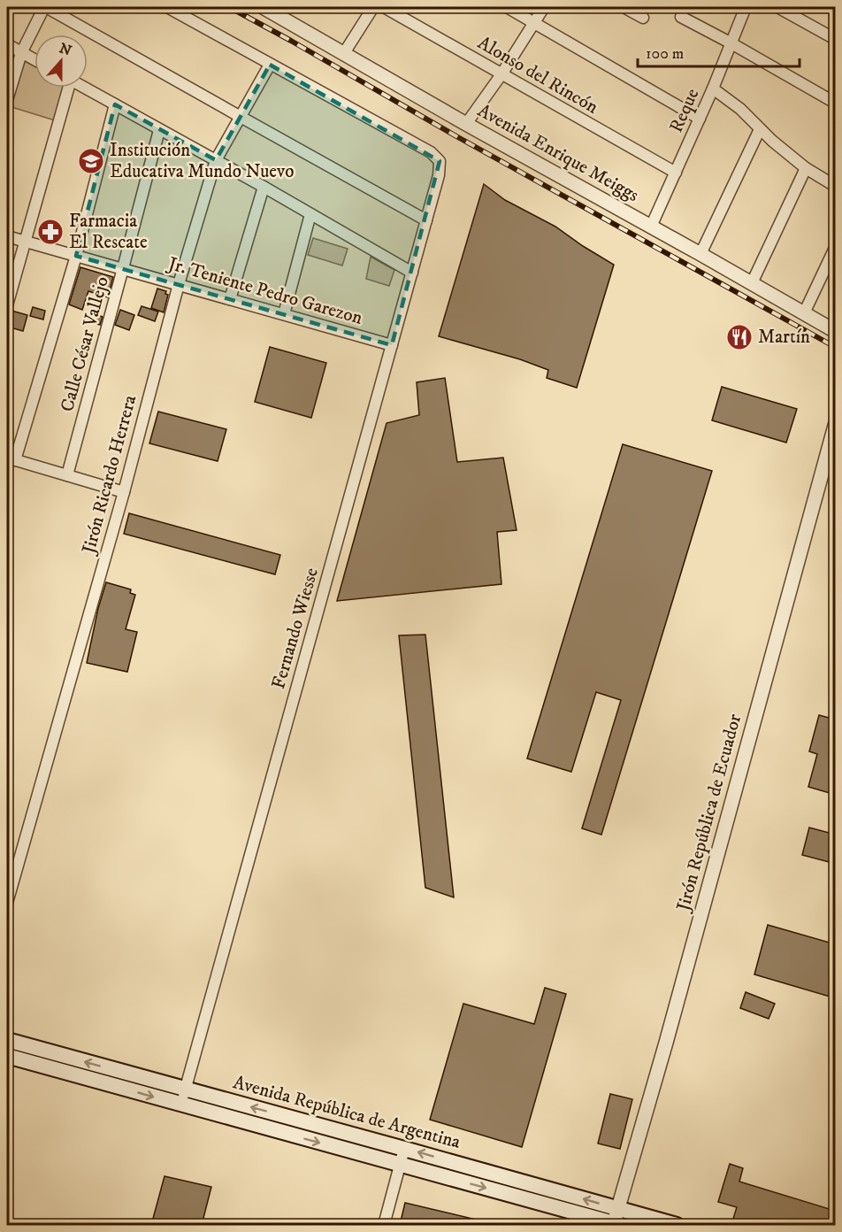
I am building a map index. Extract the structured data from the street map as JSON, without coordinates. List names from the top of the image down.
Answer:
{
  "streets": {
    "main road": ["Avenida República de Argentina"],
    "street": [
      "Alonso del Rincón",
      "Reque",
      "Avenida Enrique Meiggs",
      "Jr. Teniente Pedro Garezon",
      "Calle César Vallejo",
      "Jirón Ricardo Herrera",
      "Fernando Wiesse",
      "Jirón República de Ecuador"
    ]
  },
  "crossings": [
    ["Alonso del Rincón", "Reque"],
    ["Reque", "Avenida Enrique Meiggs"],
    ["Jr. Teniente Pedro Garezon", "Calle César Vallejo"],
    ["Jr. Teniente Pedro Garezon", "Jirón Ricardo Herrera"],
    ["Jr. Teniente Pedro Garezon", "Fernando Wiesse"],
    ["Jirón Ricardo Herrera", "Fernando Wiesse"],
    ["Fernando Wiesse", "Avenida República de Argentina"],
    ["Jirón República de Ecuador", "Avenida República de Argentina"]
  ],
  "places": {
    "school or university": ["Institución Educativa Mundo Nuevo"],
    "pharmacy": ["Farmacia El Rescate"],
    "restaurant": ["Martín"]
  },
  "scale_bar": "100 m",
  "north": "top"
}
